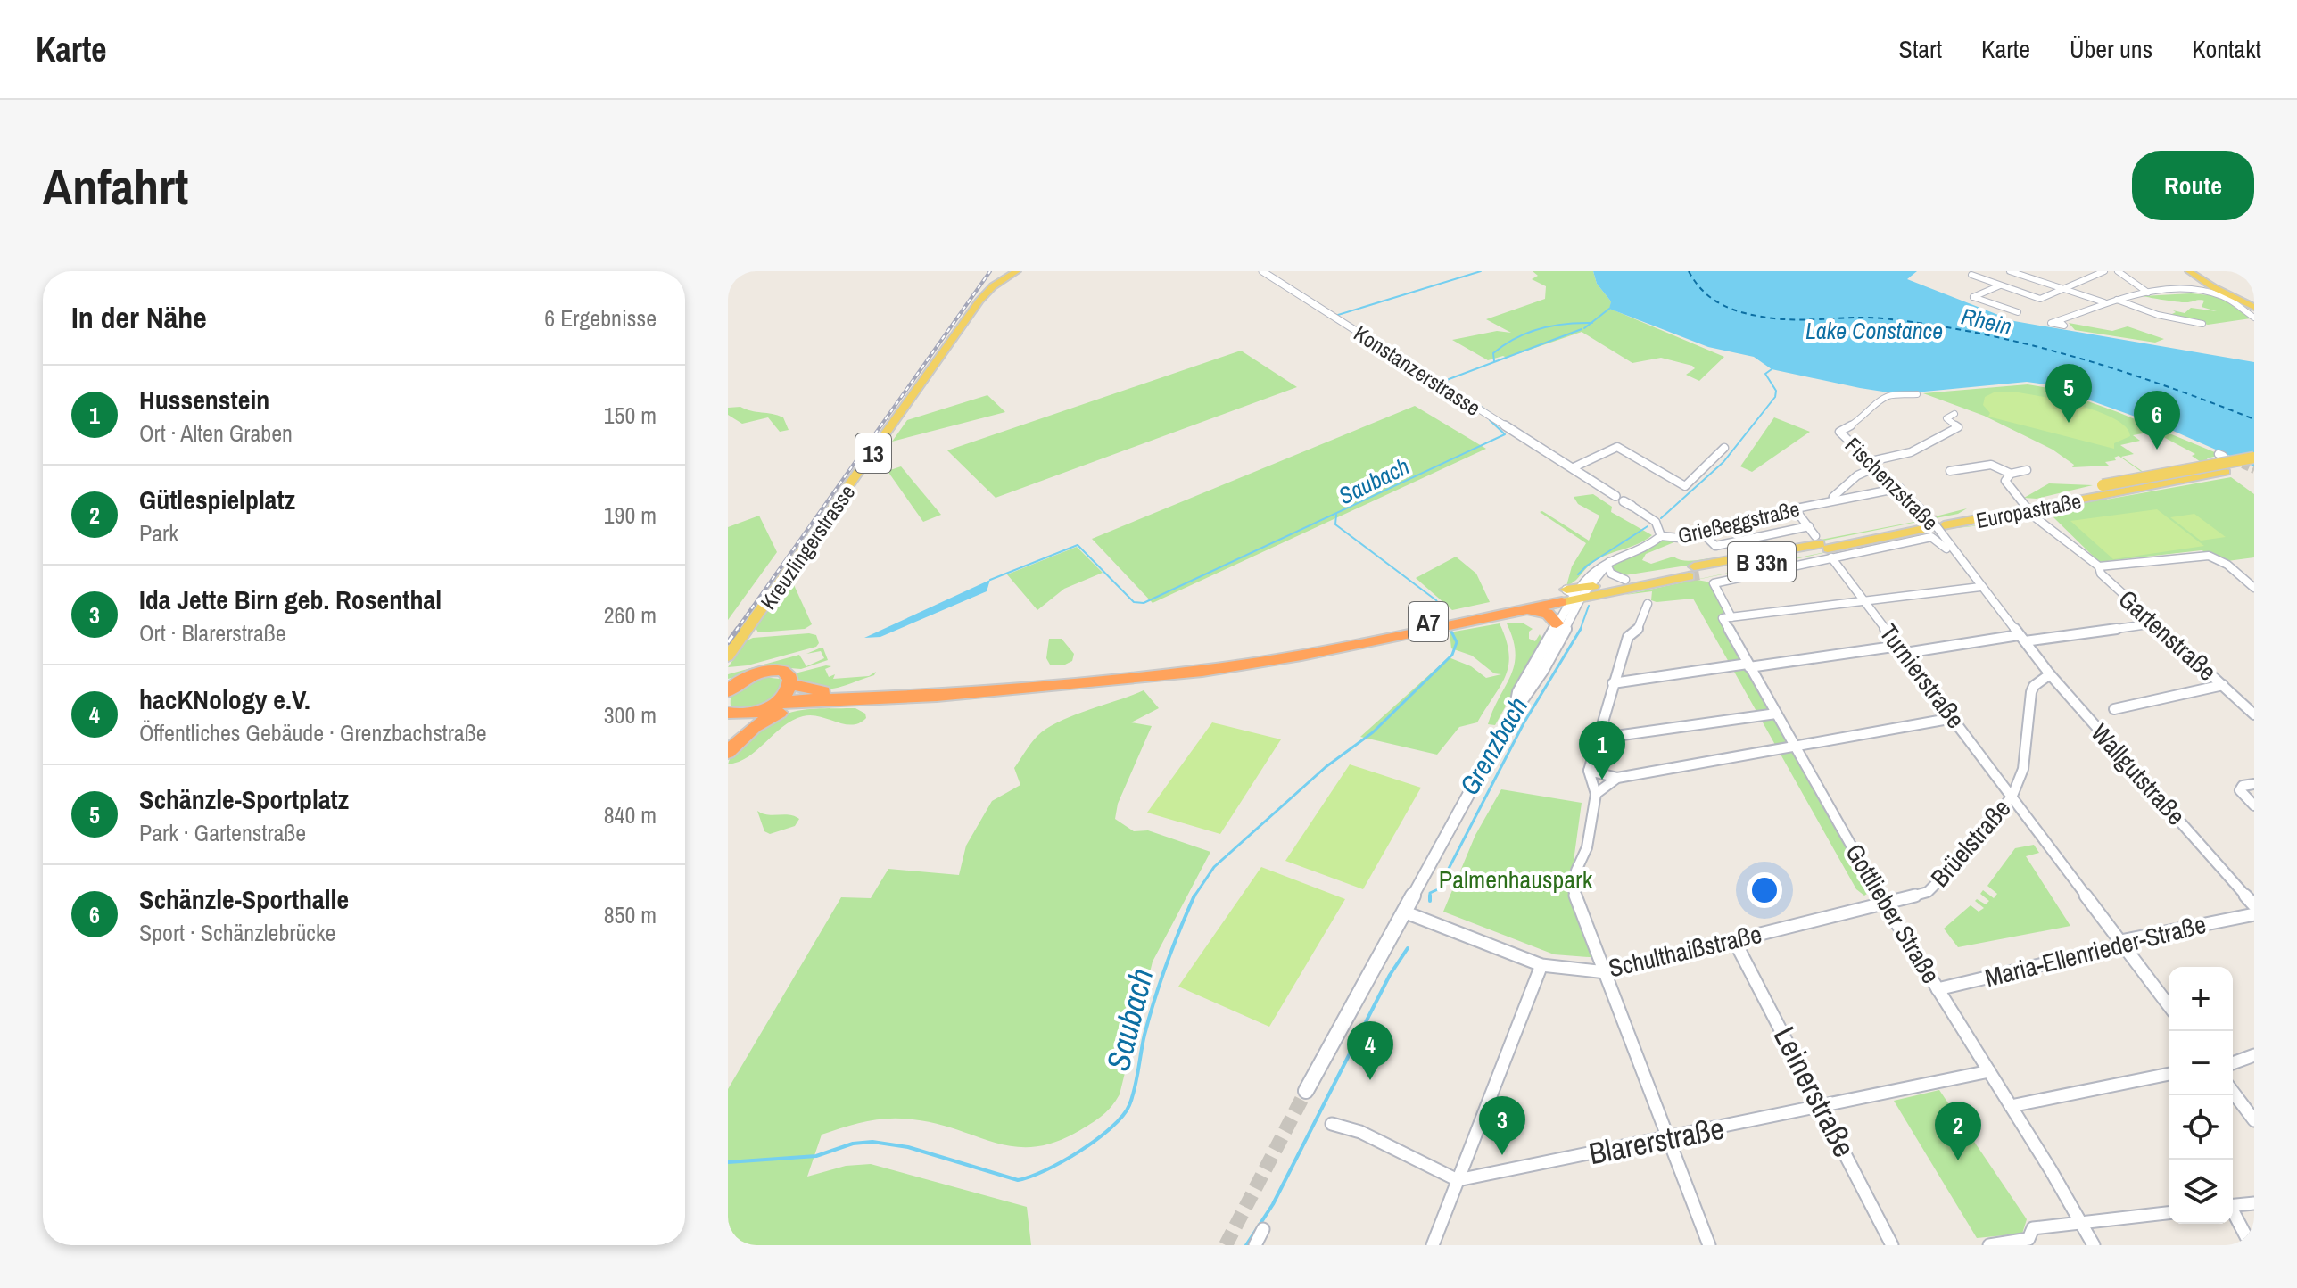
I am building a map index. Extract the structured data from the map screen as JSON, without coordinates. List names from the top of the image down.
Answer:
{
  "streets": {
    "highway": ["A7"],
    "main road": [
      "13",
      "Europastraße",
      "Kreuzlingerstrasse",
      "B 33n"
    ],
    "street": [
      "Konstanzerstrasse",
      "Fischenzstraße",
      "Grießeggstraße",
      "Gartenstraße",
      "Turnierstraße",
      "Wallgutstraße",
      "Brüelstraße",
      "Gottlieber Straße",
      "Schulthaißstraße",
      "Maria-Ellenrieder-Straße",
      "Leinerstraße",
      "Blarerstraße"
    ]
  },
  "crossings": [
    ["Fischenzstraße", "Europastraße"],
    ["Fischenzstraße", "Grießeggstraße"],
    ["Fischenzstraße", "Wallgutstraße"],
    ["Europastraße", "A7"],
    ["Europastraße", "Gartenstraße"],
    ["Europastraße", "Turnierstraße"],
    ["Europastraße", "Gottlieber Straße"],
    ["Grießeggstraße", "Turnierstraße"],
    ["Turnierstraße", "Brüelstraße"],
    ["Turnierstraße", "Gottlieber Straße"],
    ["Turnierstraße", "Maria-Ellenrieder-Straße"],
    ["Wallgutstraße", "Brüelstraße"],
    ["Brüelstraße", "Gottlieber Straße"],
    ["Brüelstraße", "Schulthaißstraße"],
    ["Gottlieber Straße", "Schulthaißstraße"],
    ["Gottlieber Straße", "Maria-Ellenrieder-Straße"],
    ["Gottlieber Straße", "Blarerstraße"],
    ["Schulthaißstraße", "Leinerstraße"],
    ["Leinerstraße", "Blarerstraße"]
  ],
  "water": [
    "Rhein",
    "Lake Constance",
    "Saubach",
    "Grenzbach"
  ],
  "parks": ["Palmenhauspark"],
  "page": {
    "header": "Karte",
    "nav": [
      "Start",
      "Karte",
      "Über uns",
      "Kontakt"
    ],
    "buttons": "Route",
    "title": "Anfahrt",
    "heading": ["In der Nähe", "6 Ergebnisse"],
    "list": [
      {
        "mark": "1",
        "name": "Hussenstein",
        "note": "Ort · Alten Graben",
        "value": "150 m"
      },
      {
        "mark": "2",
        "name": "Gütlespielplatz",
        "note": "Park",
        "value": "190 m"
      },
      {
        "mark": "3",
        "name": "Ida Jette Birn geb. Rosenthal",
        "note": "Ort · Blarerstraße",
        "value": "260 m"
      },
      {
        "mark": "4",
        "name": "hacKNology e.V.",
        "note": "Öffentliches Gebäude · Grenzbachstraße",
        "value": "300 m"
      },
      {
        "mark": "5",
        "name": "Schänzle-Sportplatz",
        "note": "Park · Gartenstraße",
        "value": "840 m"
      },
      {
        "mark": "6",
        "name": "Schänzle-Sporthalle",
        "note": "Sport · Schänzlebrücke",
        "value": "850 m"
      }
    ],
    "pins": [
      "5",
      "6",
      "1",
      "4",
      "3",
      "2"
    ],
    "map_buttons": ["+", "−"]
  }
}
